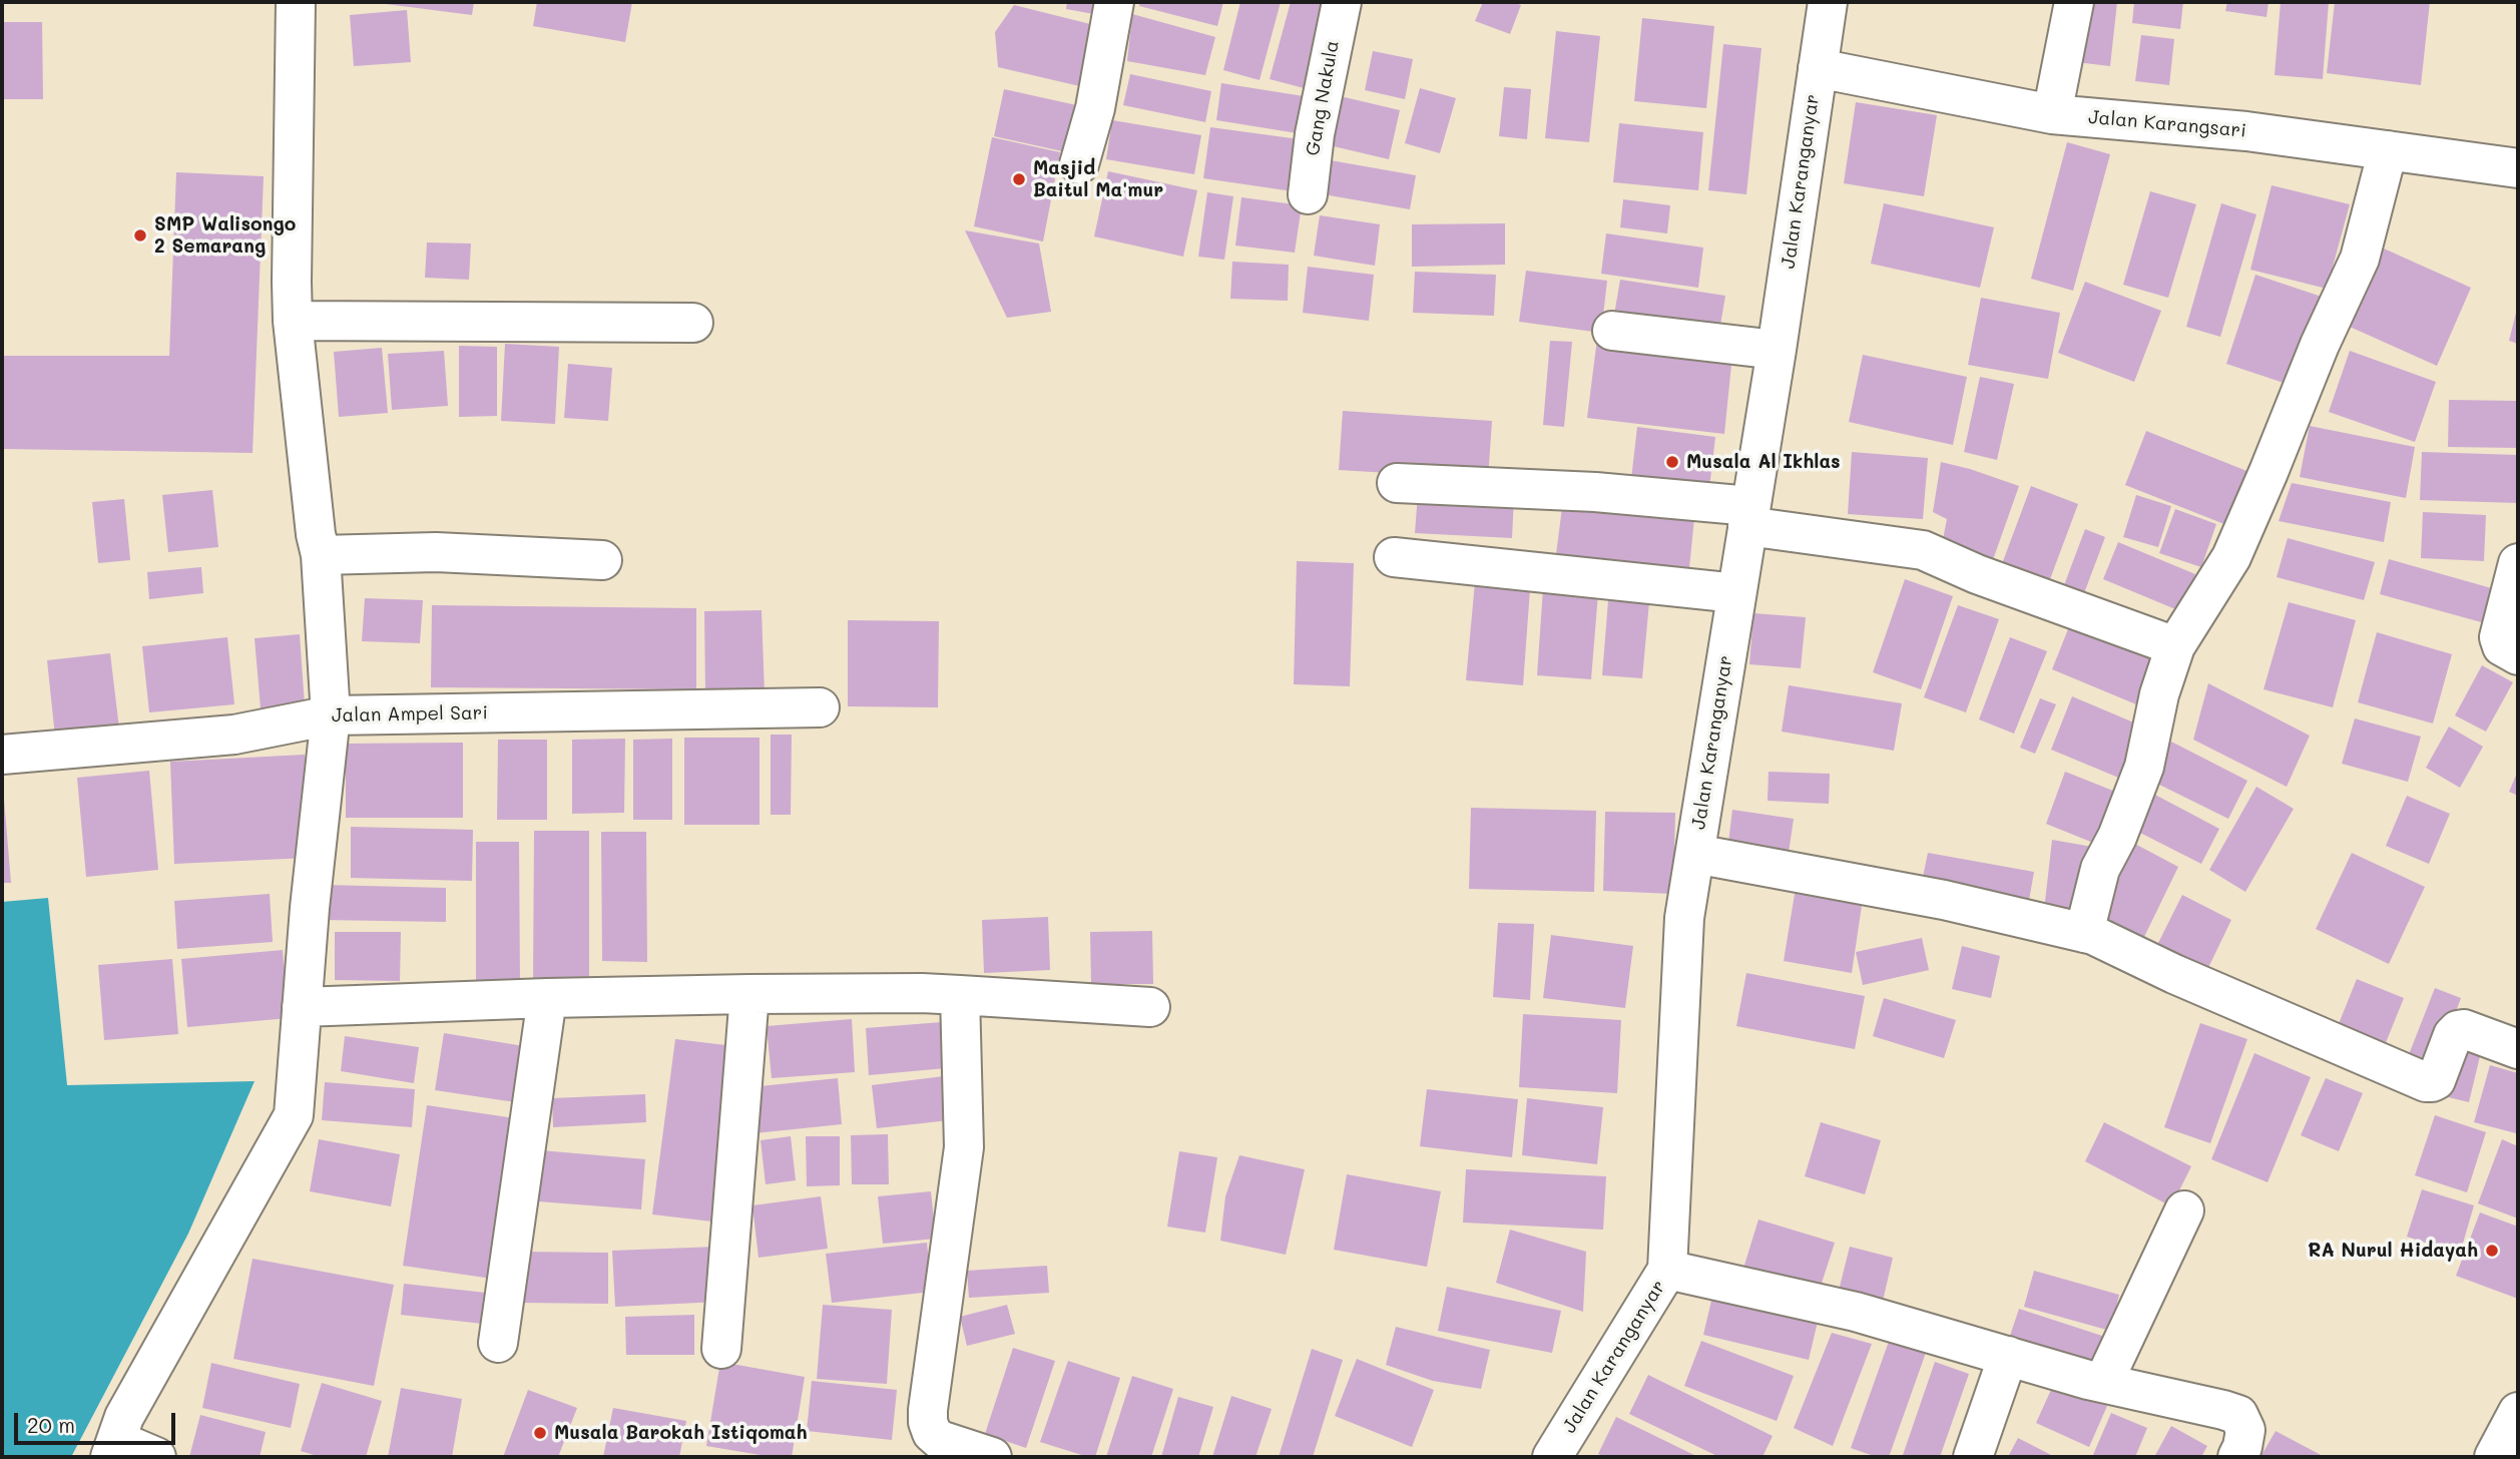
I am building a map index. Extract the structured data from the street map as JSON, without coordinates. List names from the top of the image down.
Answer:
{
  "streets": {
    "street": [
      "Gang Nakula",
      "Jalan Karangsari",
      "Jalan Karanganyar",
      "Jalan Ampel Sari"
    ]
  },
  "crossings": [
    ["Jalan Karangsari", "Jalan Karanganyar"]
  ],
  "places": [
    "Masjid Baitul Ma'mur",
    "SMP Walisongo 2 Semarang",
    "Musala Al Ikhlas",
    "RA Nurul Hidayah",
    "Musala Barokah Istiqomah"
  ],
  "scale_bar": "20 m"
}
